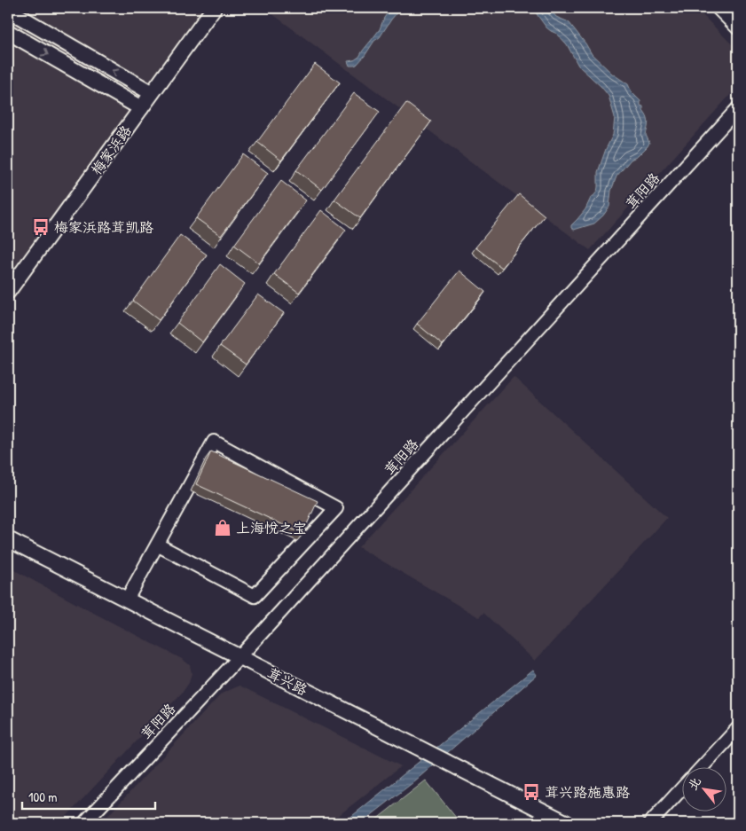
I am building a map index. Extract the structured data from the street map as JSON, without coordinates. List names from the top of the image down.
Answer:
{
  "streets": {
    "main road": ["梅家浜路", "茸兴路"],
    "street": ["茸阳路"]
  },
  "crossings": [
    ["茸阳路", "茸兴路"]
  ],
  "places": {
    "bus stop": ["梅家浜路茸凯路", "茸兴路施惠路"],
    "shop": ["上海悦之宝"]
  },
  "scale_bar": "100 m",
  "north": "top left"
}
